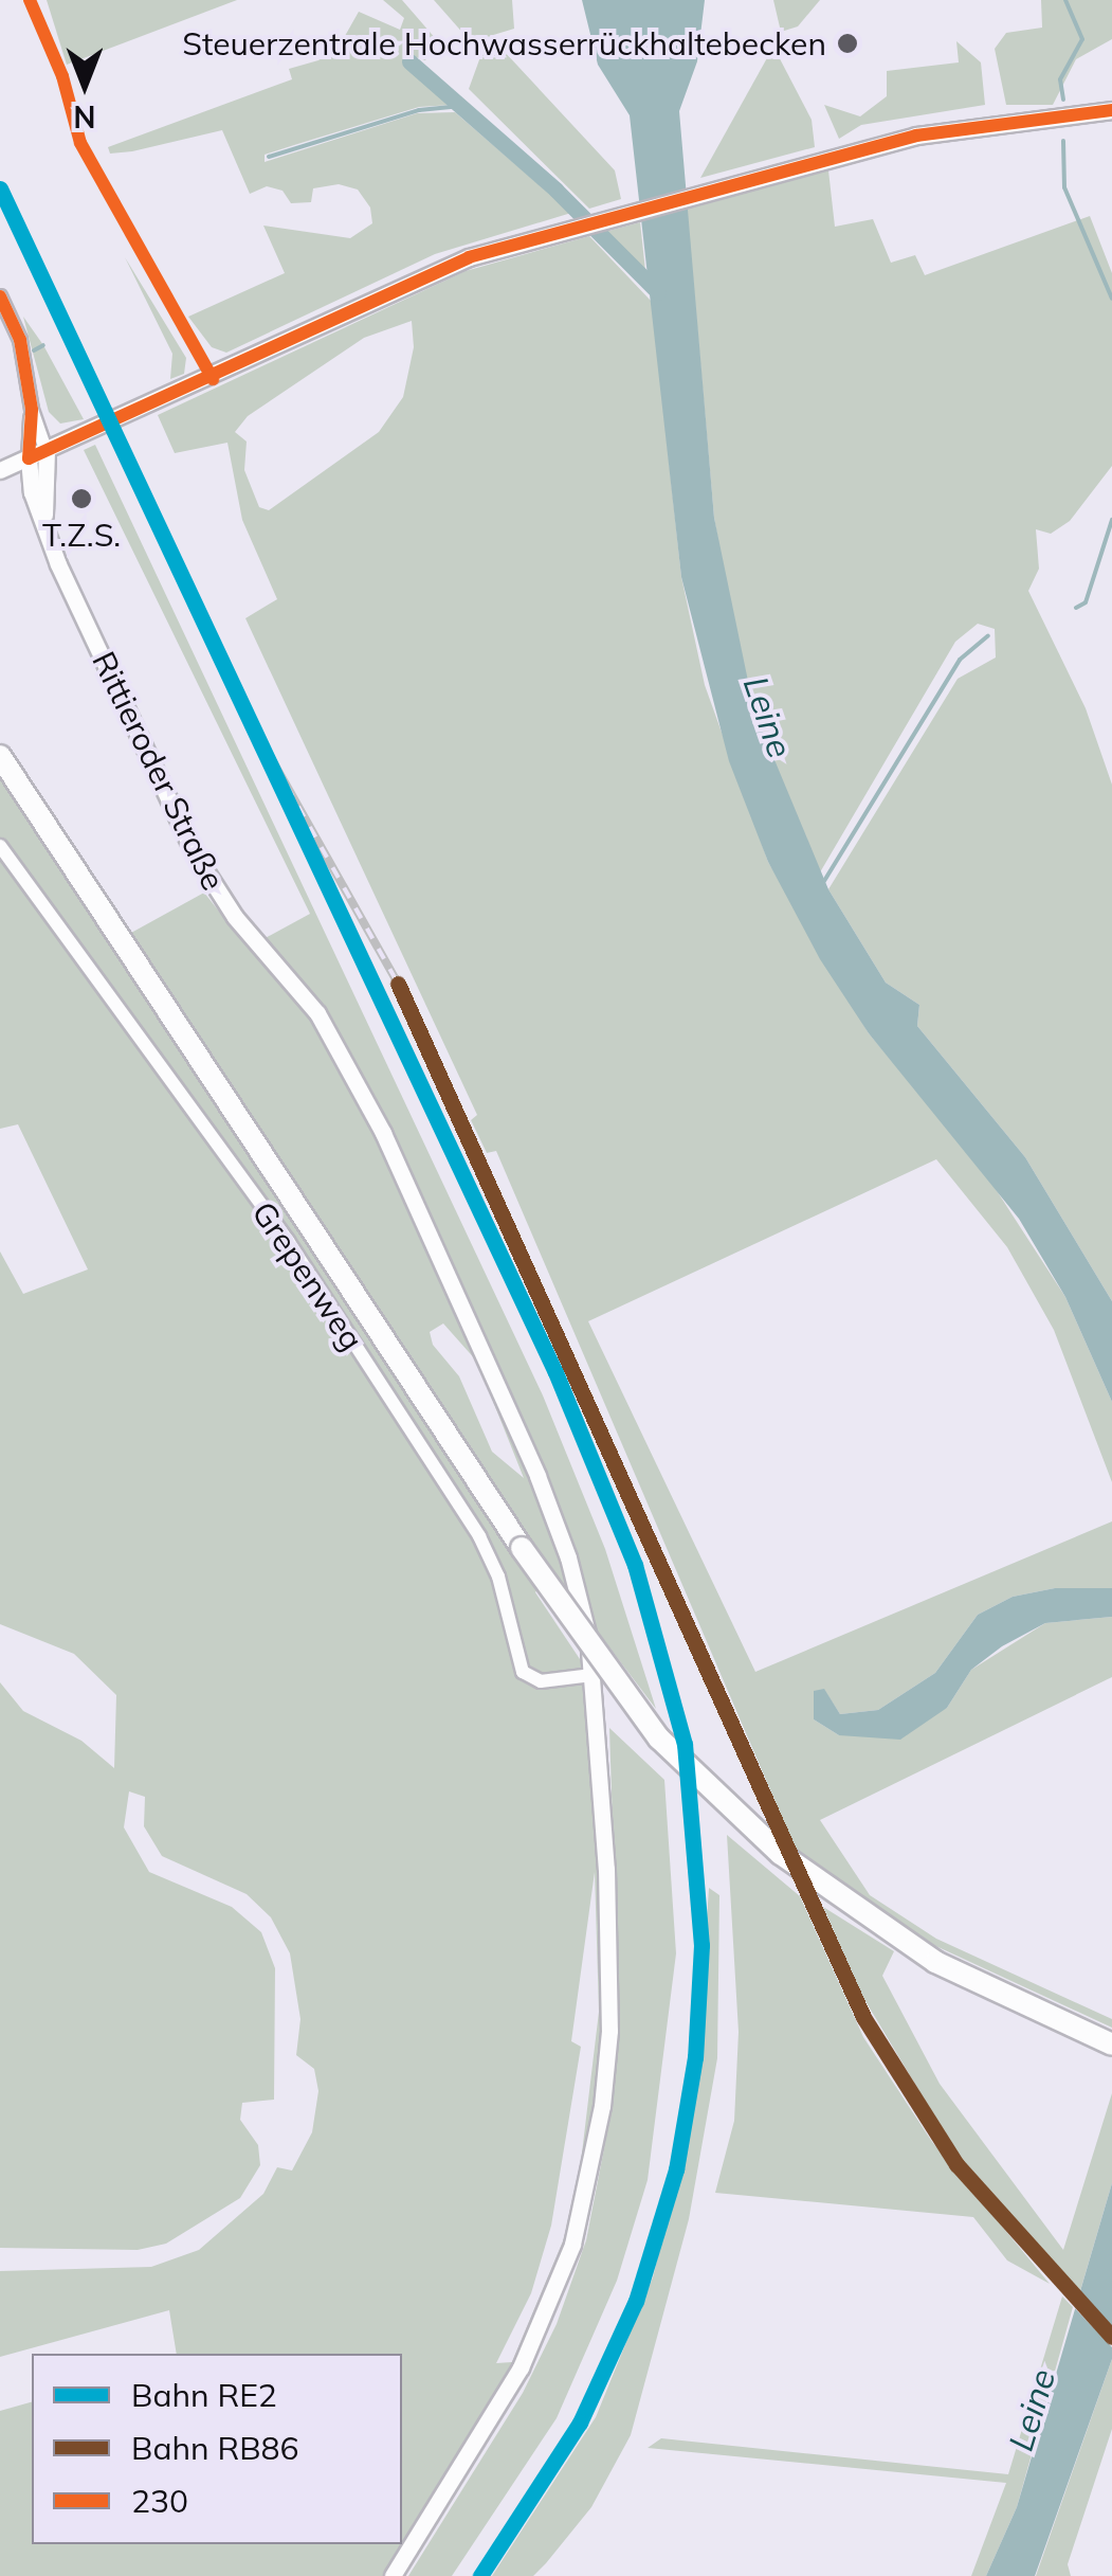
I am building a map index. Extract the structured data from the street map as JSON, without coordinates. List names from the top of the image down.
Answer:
{
  "streets": {
    "street": ["Rittieroder Straße", "Grepenweg"]
  },
  "crossings": [
    ["Rittieroder Straße", "Grepenweg"]
  ],
  "water": ["Leine"],
  "places": ["Steuerzentrale Hochwasserrückhaltebecken", "T.Z.S."],
  "lines": ["transit line 230", "rail line RE2", "rail line RB86"],
  "legend": ["Bahn RE2", "Bahn RB86", "230"],
  "north": "bottom"
}
